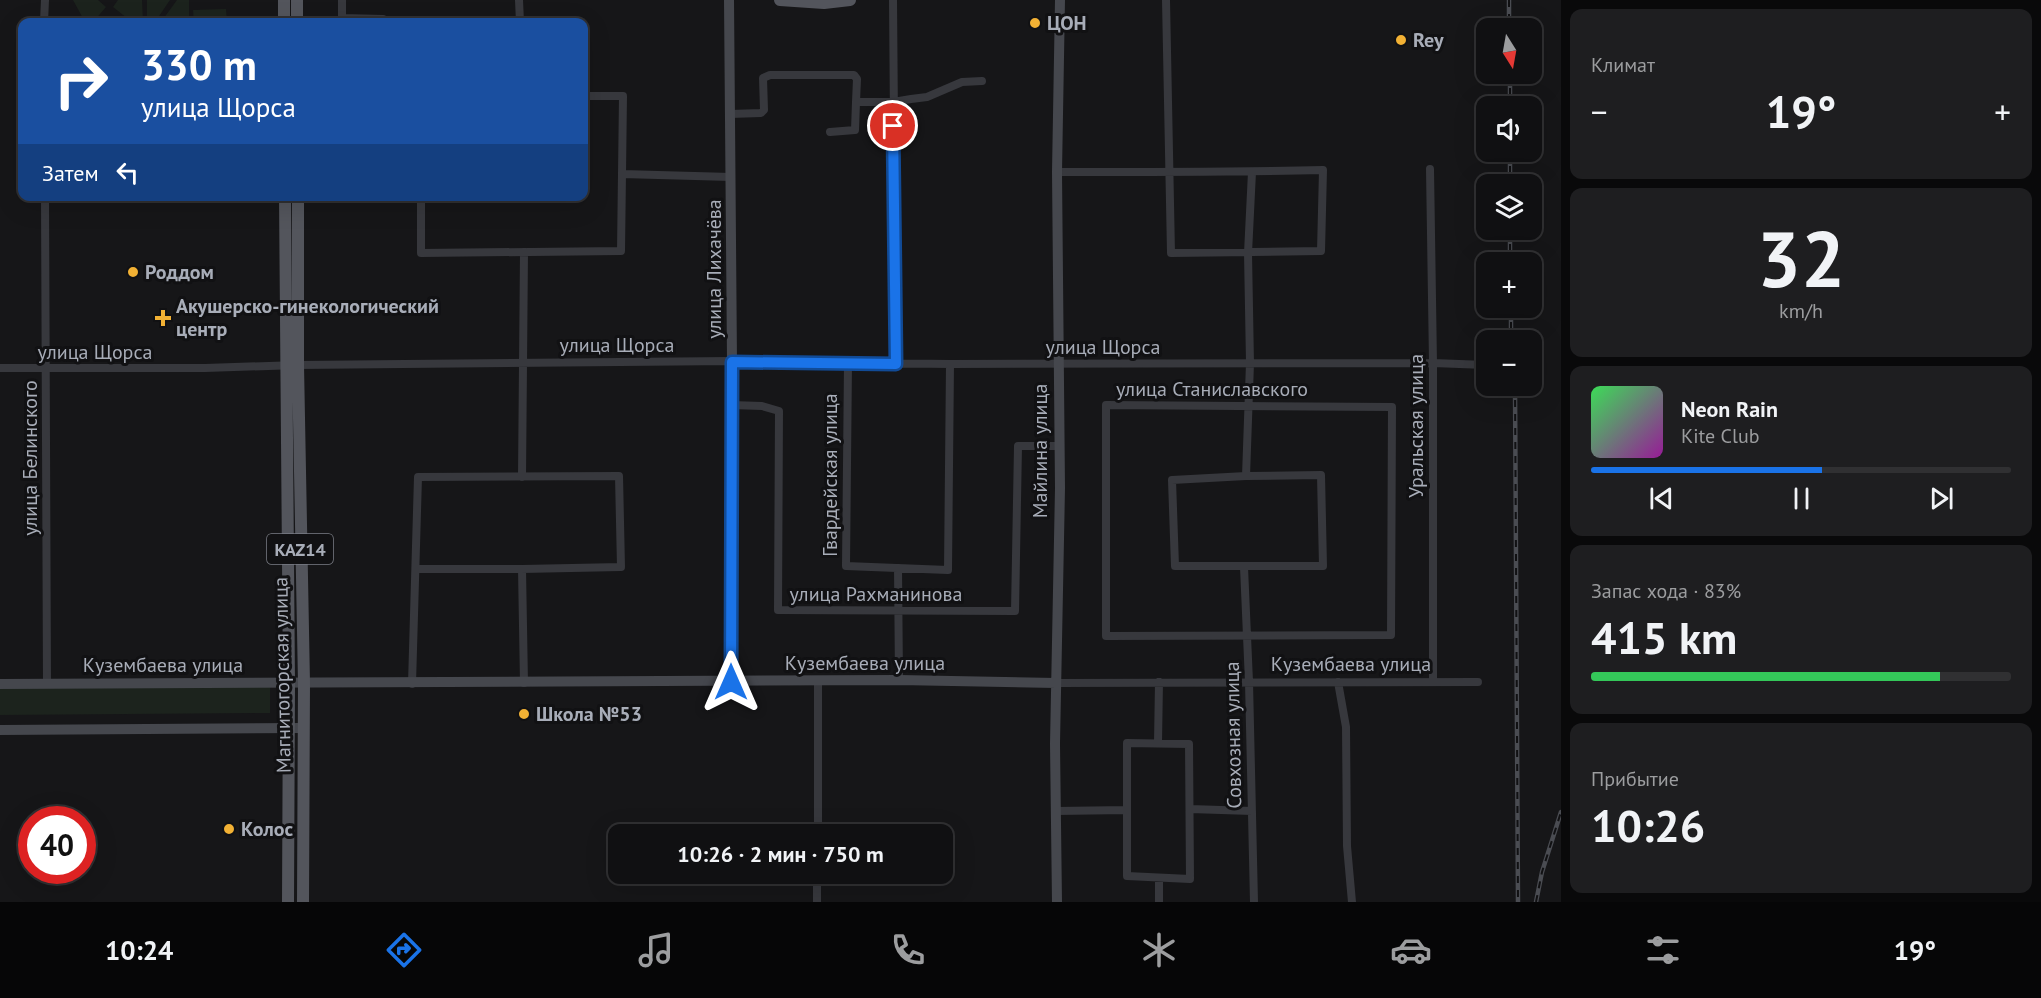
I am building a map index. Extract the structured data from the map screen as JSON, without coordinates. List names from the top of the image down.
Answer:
{
  "streets": {
    "main road": ["KAZ14", "Магнитогорская улица"],
    "street": [
      "улица Лихачёва",
      "улица Щорса",
      "улица Станиславского",
      "Уральская улица",
      "Майлина улица",
      "улица Белинского",
      "Гвардейская улица",
      "улица Рахманинова",
      "Кузембаева улица",
      "Совхозная улица"
    ]
  },
  "crossings": [
    ["улица Лихачёва", "улица Щорса"],
    ["улица Лихачёва", "улица Рахманинова"],
    ["улица Лихачёва", "Кузембаева улица"],
    ["улица Щорса", "Уральская улица"],
    ["улица Щорса", "Майлина улица"],
    ["улица Щорса", "улица Белинского"],
    ["улица Щорса", "Гвардейская улица"],
    ["улица Щорса", "Магнитогорская улица"],
    ["улица Станиславского", "Совхозная улица"],
    ["Уральская улица", "Кузембаева улица"],
    ["Майлина улица", "улица Рахманинова"],
    ["Майлина улица", "Кузембаева улица"],
    ["улица Белинского", "Кузембаева улица"],
    ["Кузембаева улица", "Магнитогорская улица"],
    ["Кузембаева улица", "Совхозная улица"]
  ],
  "places": {
    "other": [
      "ЦОН",
      "Rey",
      "Роддом",
      "Школа №53",
      "Колос"
    ],
    "health": ["Акушерско-гинекологический центр"]
  },
  "north": "bottom",
  "page": {
    "tile": [
      "Климат",
      ["32", "km/h"],
      ["Запас хода · 83%", "415 km"],
      ["Прибытие", "10:26"]
    ],
    "map_buttons": ["+", "−"],
    "turn": ["330 m", "улица Щорса"],
    "heat": ["−", "19°", "+"],
    "then": "Затем",
    "song": ["Neon Rain", "Kite Club"],
    "limit": "40",
    "trip": "10:26 · 2 мин · 750 m",
    "tabs": ["10:24", "19°"]
  }
}
